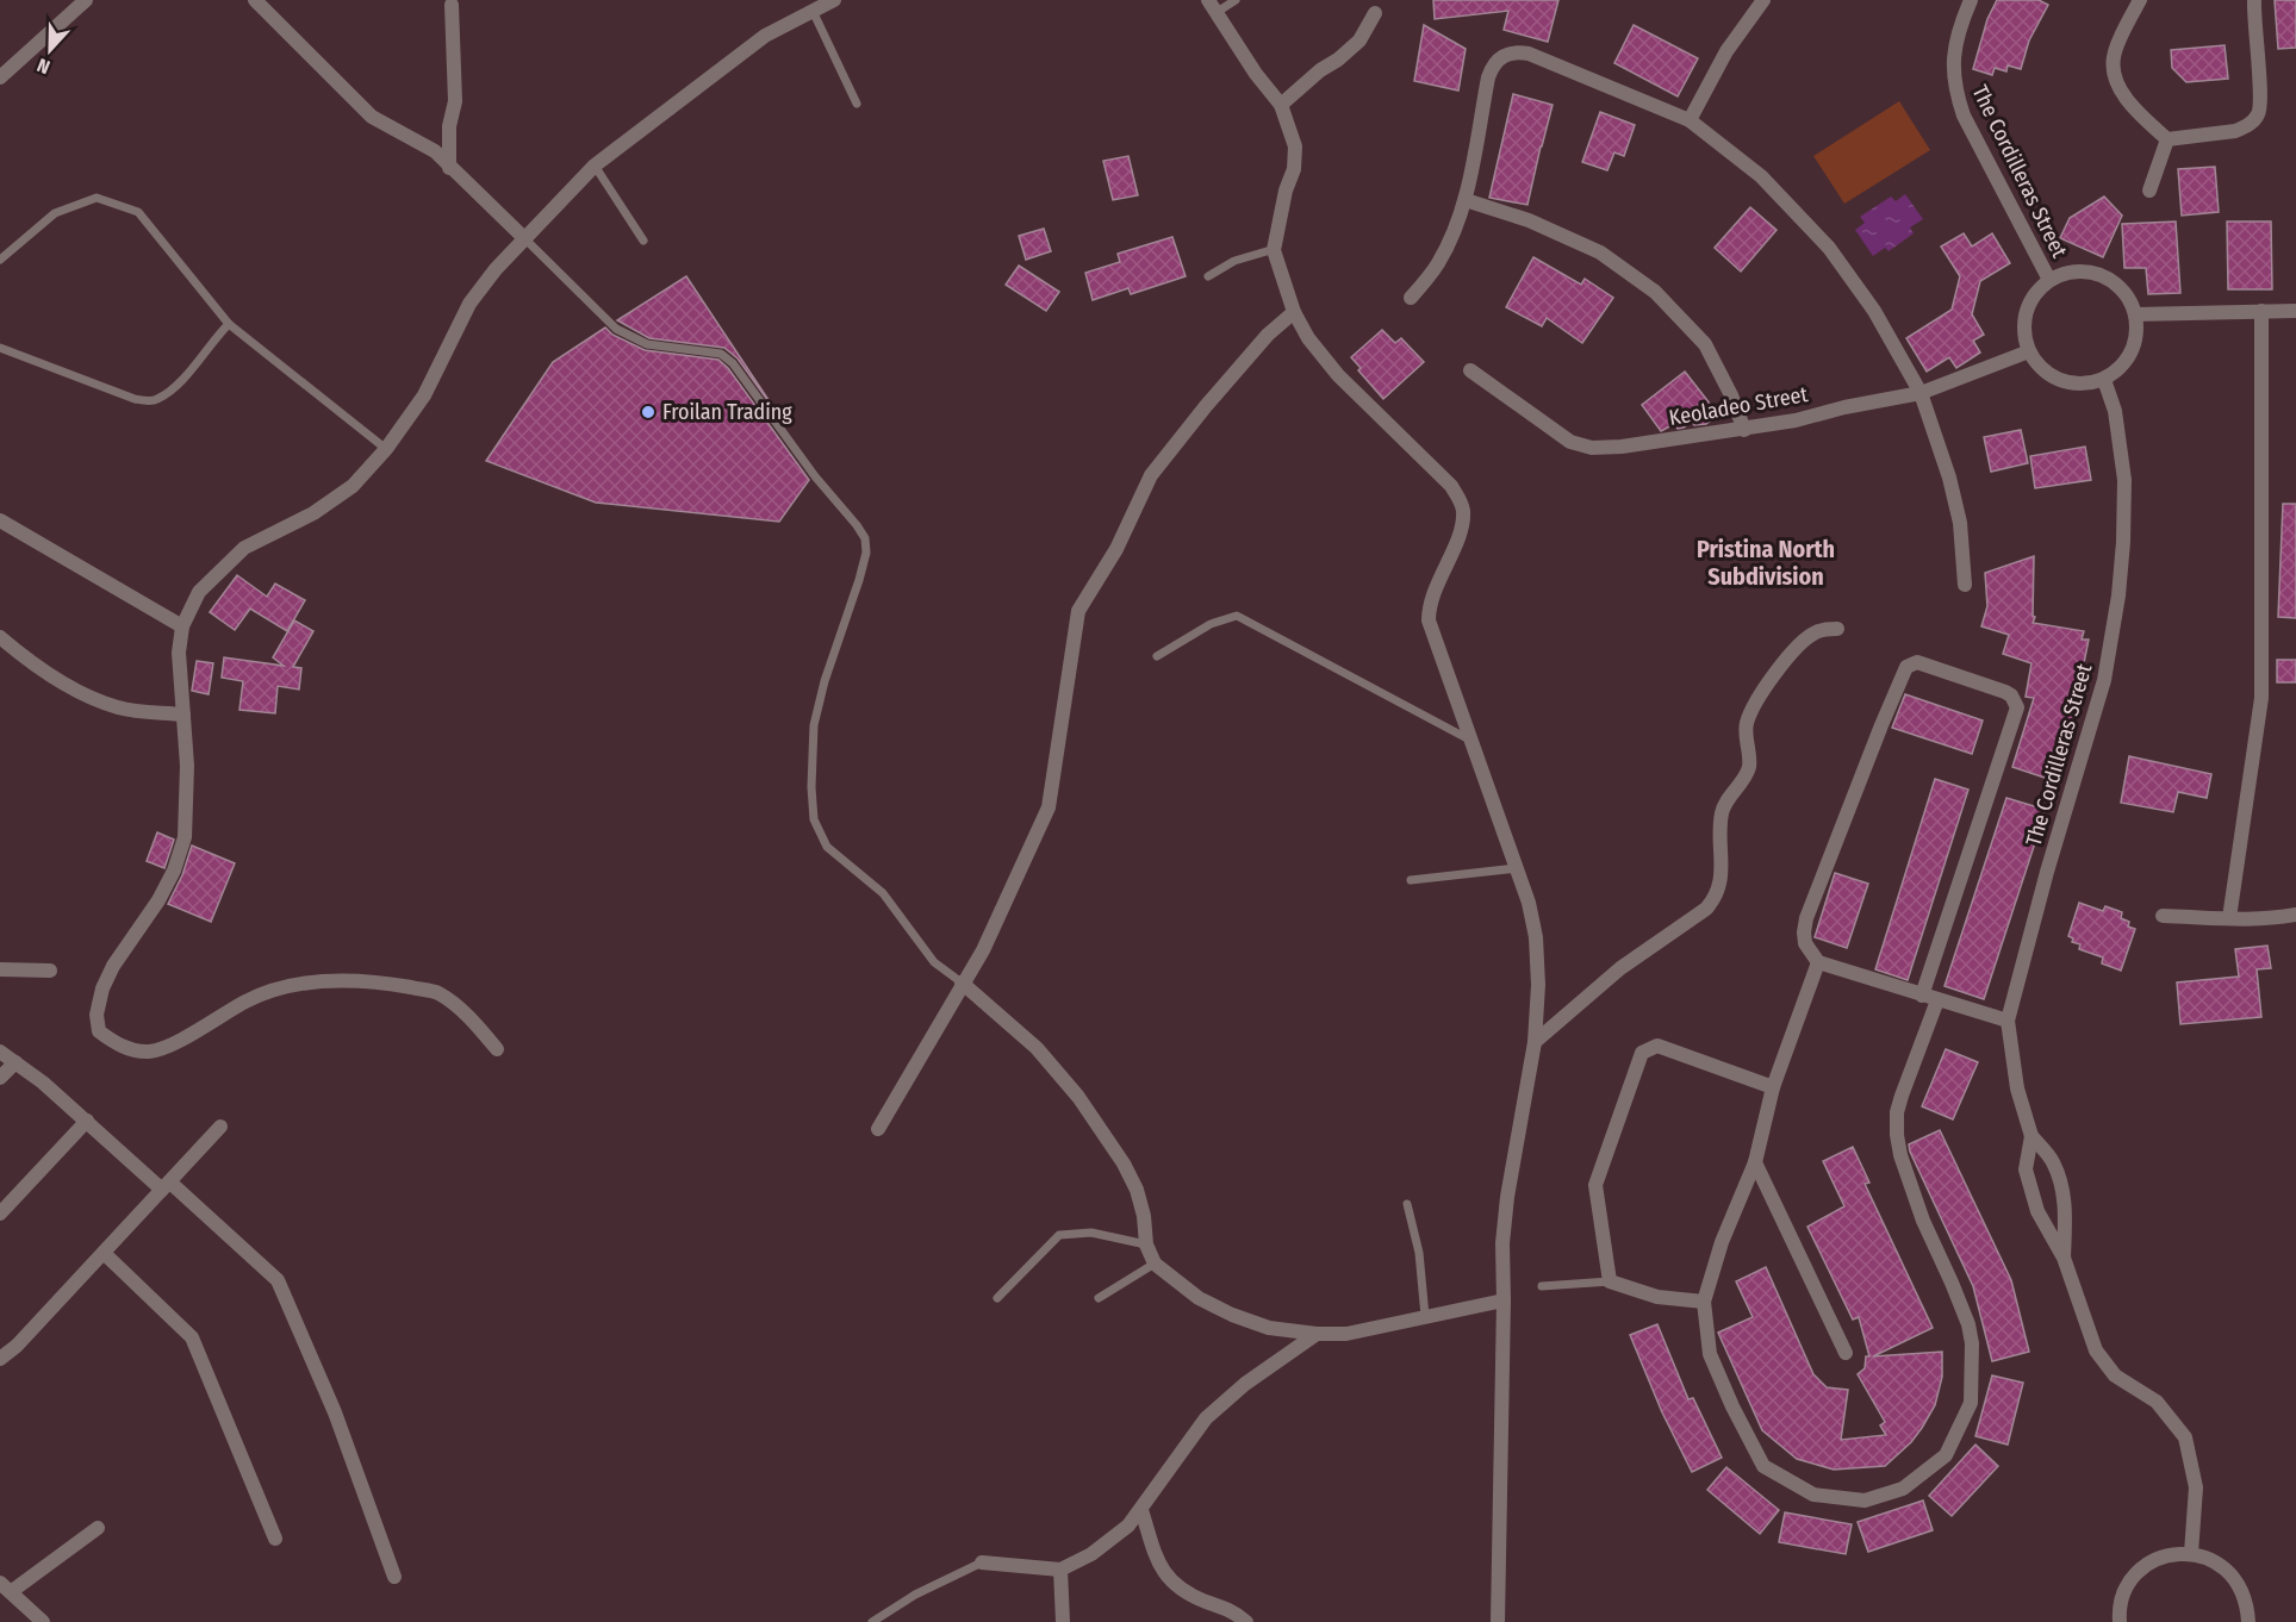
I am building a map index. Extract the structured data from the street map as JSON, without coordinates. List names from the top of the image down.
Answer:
{
  "streets": {
    "street": ["The Cordilleras Street", "Keoladeo Street"]
  },
  "crossings": [
    ["The Cordilleras Street", "Keoladeo Street"]
  ],
  "districts": ["Pristina North Subdivision"],
  "places": ["Froilan Trading"],
  "north": "bottom"
}
